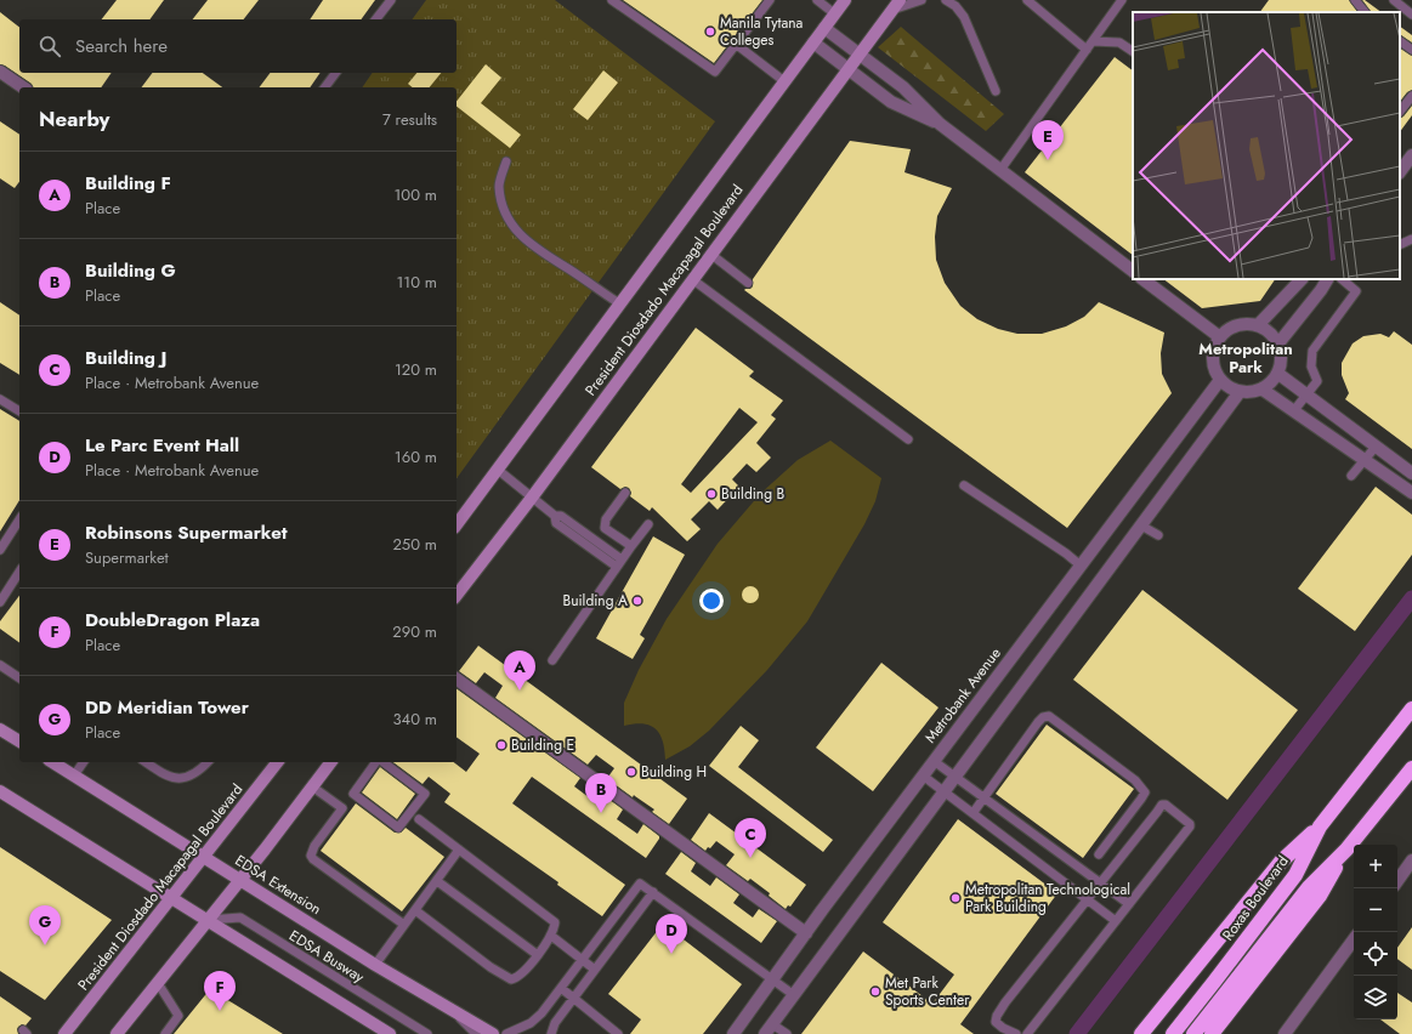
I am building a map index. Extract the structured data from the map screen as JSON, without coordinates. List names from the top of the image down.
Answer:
{
  "streets": {
    "highway": ["Roxas Boulevard"],
    "main road": ["President Diosdado Macapagal Boulevard", "EDSA Extension"],
    "street": ["Metrobank Avenue"],
    "lane": ["EDSA Busway"]
  },
  "crossings": [
    ["President Diosdado Macapagal Boulevard", "EDSA Extension"]
  ],
  "districts": ["Metropolitan Park"],
  "places": [
    "Manila Tytana Colleges",
    "Building B",
    "Building A",
    "Building E",
    "Building H",
    "Metropolitan Technological Park Building",
    "Met Park Sports Center"
  ],
  "page": {
    "search": "Search here",
    "heading": ["Nearby", "7 results"],
    "pins": [
      "E",
      "A",
      "B",
      "C",
      "G",
      "D",
      "F"
    ],
    "list": [
      {
        "mark": "A",
        "name": "Building F",
        "note": "Place",
        "value": "100 m"
      },
      {
        "mark": "B",
        "name": "Building G",
        "note": "Place",
        "value": "110 m"
      },
      {
        "mark": "C",
        "name": "Building J",
        "note": "Place · Metrobank Avenue",
        "value": "120 m"
      },
      {
        "mark": "D",
        "name": "Le Parc Event Hall",
        "note": "Place · Metrobank Avenue",
        "value": "160 m"
      },
      {
        "mark": "E",
        "name": "Robinsons Supermarket",
        "note": "Supermarket",
        "value": "250 m"
      },
      {
        "mark": "F",
        "name": "DoubleDragon Plaza",
        "note": "Place",
        "value": "290 m"
      },
      {
        "mark": "G",
        "name": "DD Meridian Tower",
        "note": "Place",
        "value": "340 m"
      }
    ],
    "map_buttons": ["+", "−"]
  }
}
